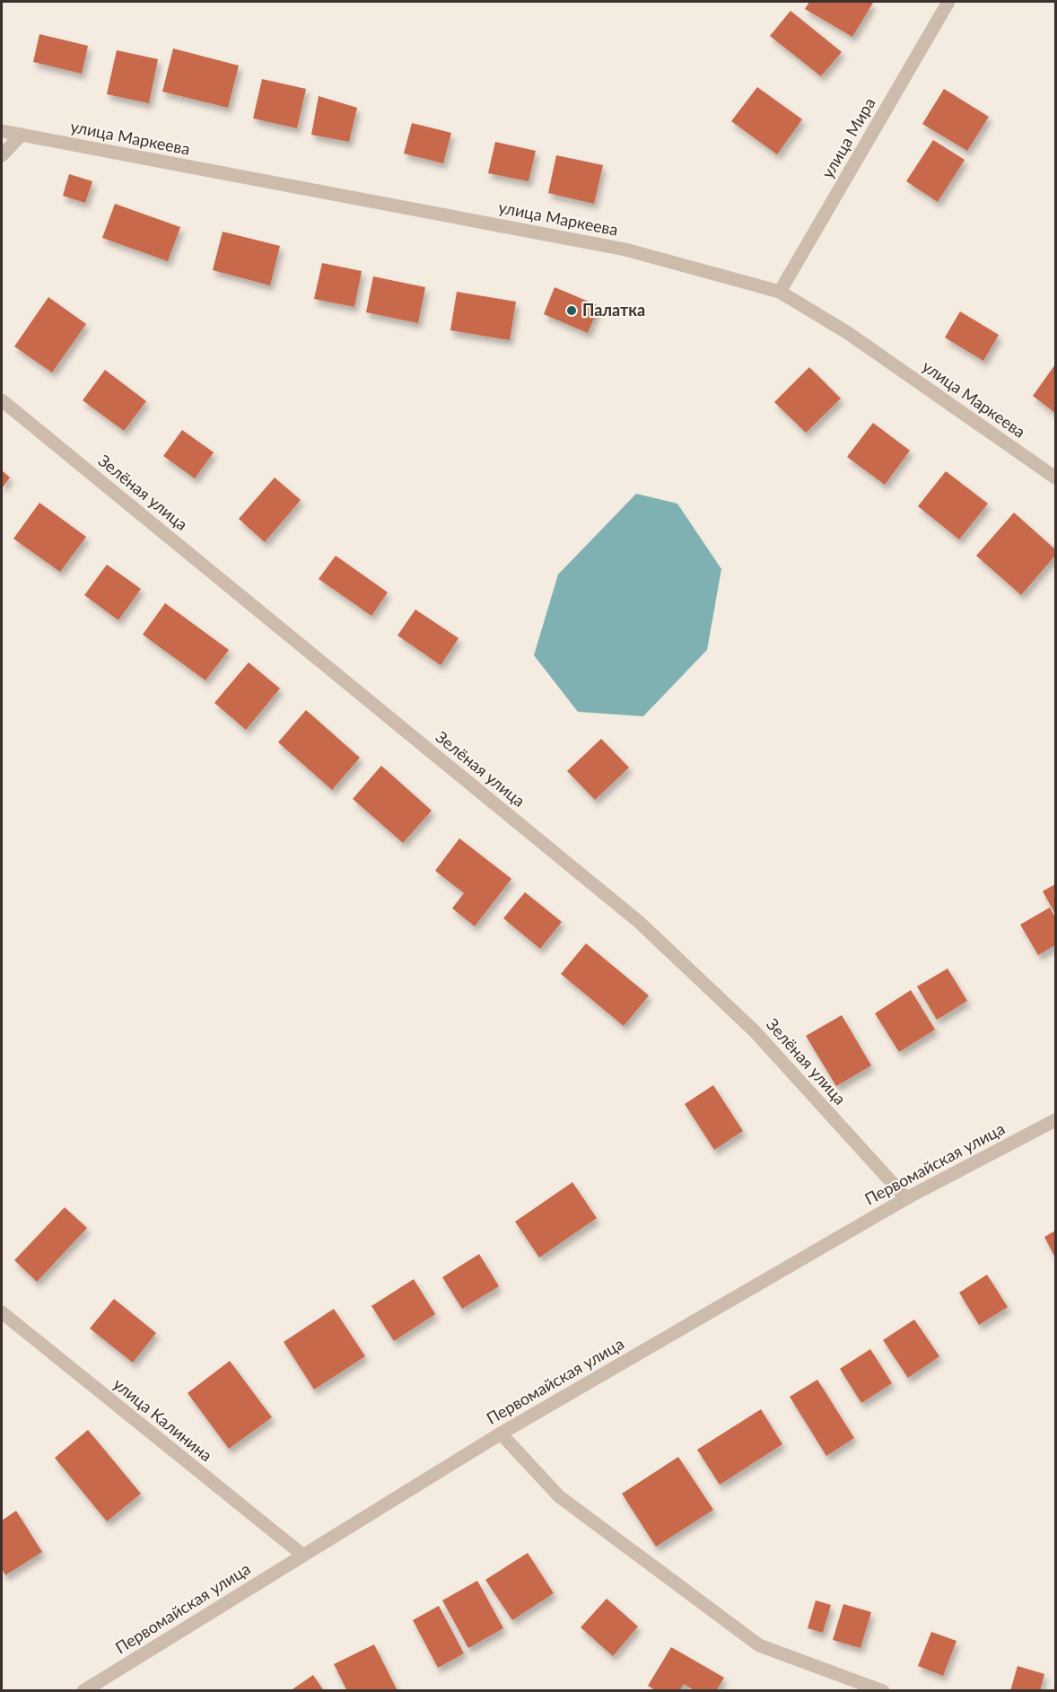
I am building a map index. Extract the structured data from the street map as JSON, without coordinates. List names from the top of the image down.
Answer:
{
  "streets": {
    "street": [
      "улица Маркеева",
      "улица Мира",
      "Зелёная улица",
      "Первомайская улица",
      "улица Калинина"
    ]
  },
  "crossings": [
    ["улица Маркеева", "улица Мира"],
    ["Зелёная улица", "Первомайская улица"],
    ["Первомайская улица", "улица Калинина"]
  ],
  "places": ["Палатка"]
}
